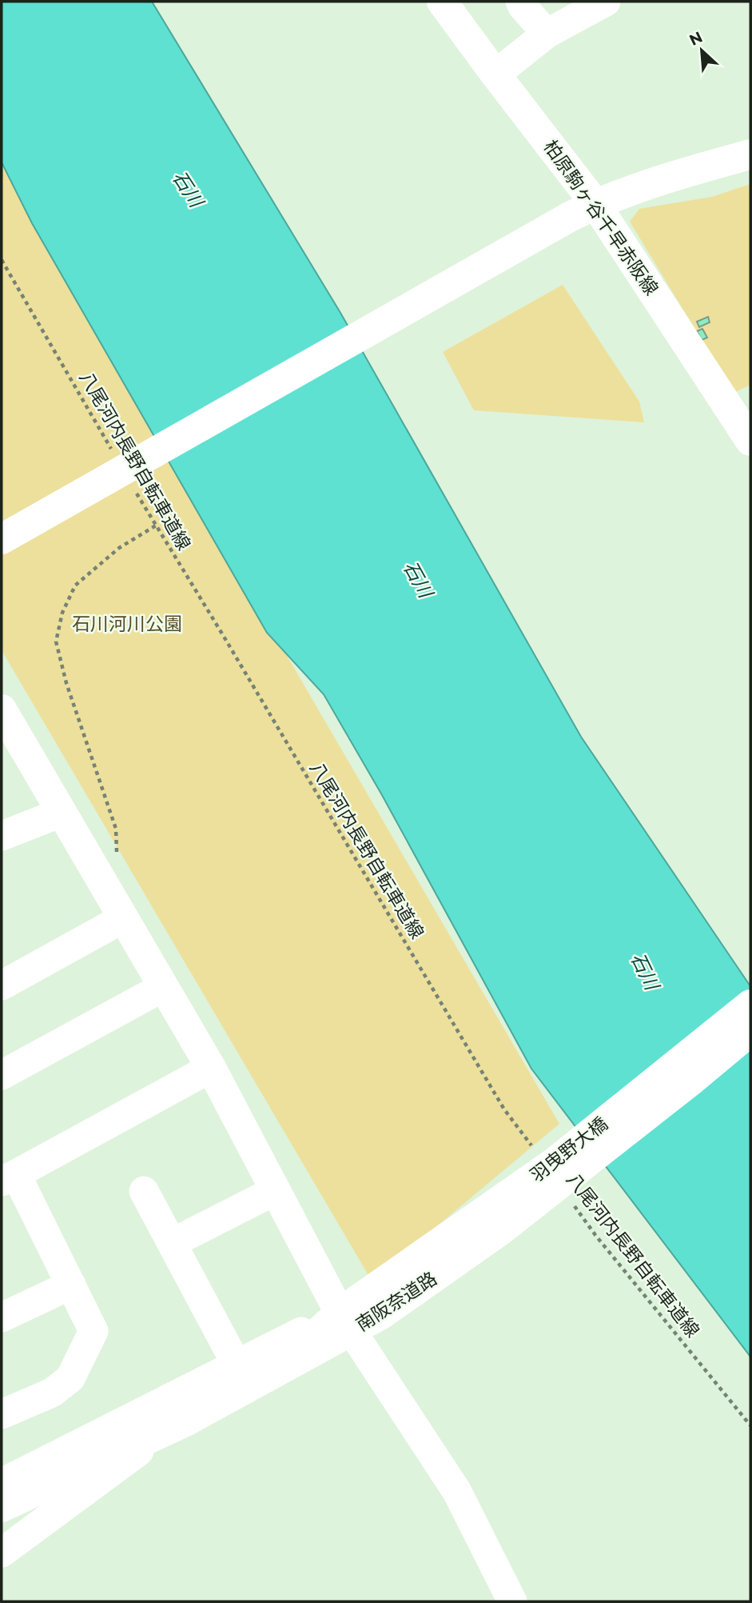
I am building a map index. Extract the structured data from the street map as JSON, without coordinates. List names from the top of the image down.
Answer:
{
  "streets": {
    "main road": ["柏原駒ヶ谷千早赤阪線", "羽曳野大橋", "南阪奈道路"],
    "path": ["八尾河内長野自転車道線"]
  },
  "water": ["石川"],
  "parks": ["石川河川公園"],
  "north": "top left"
}
